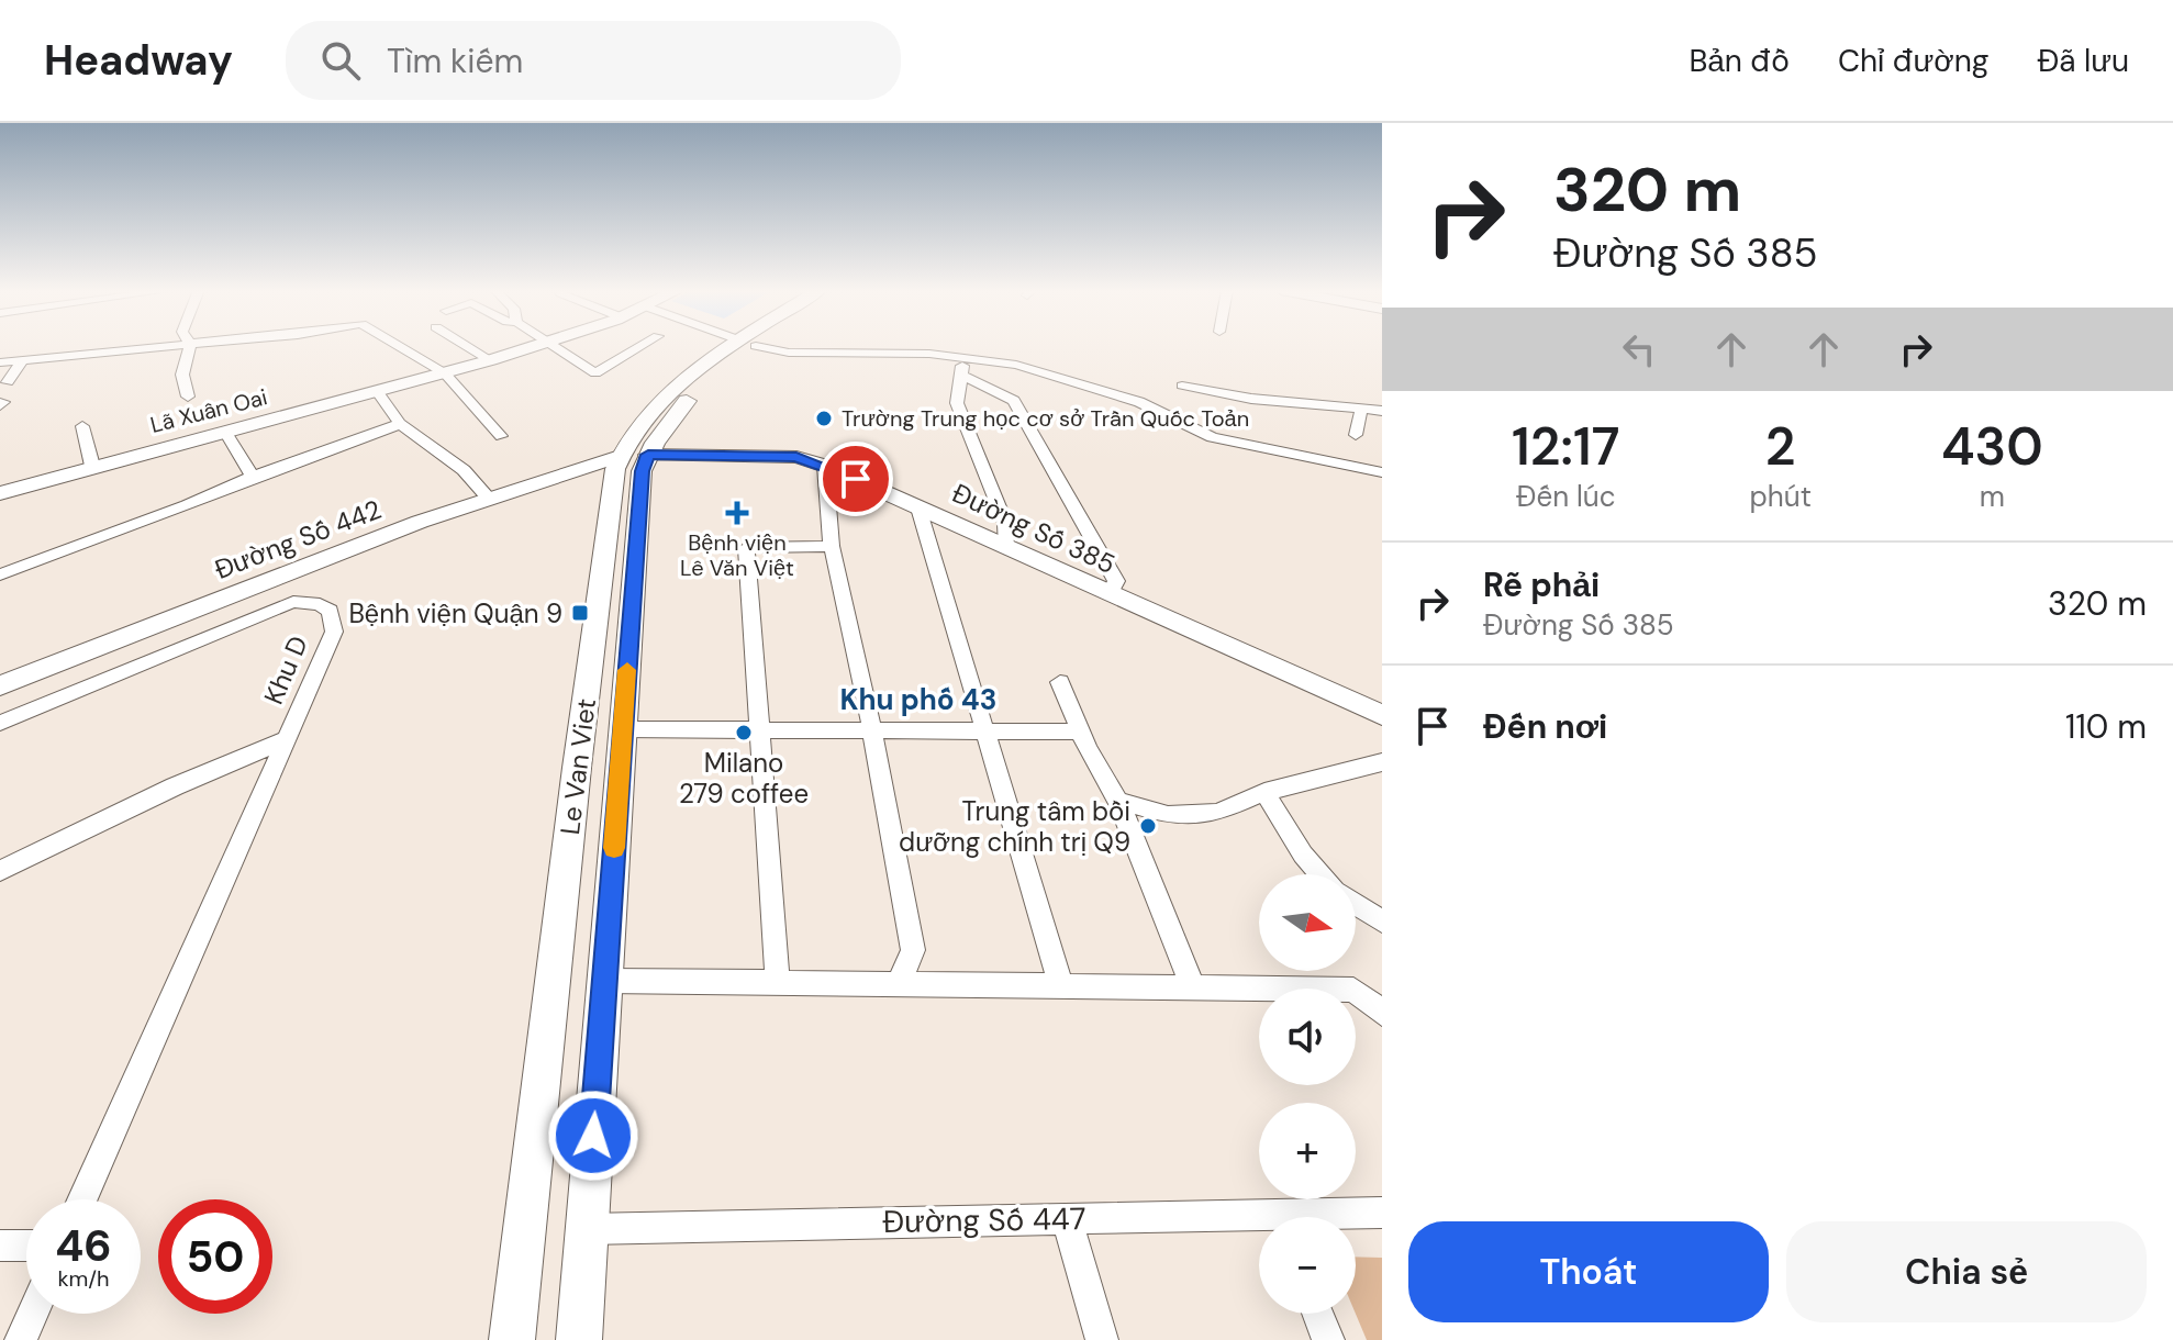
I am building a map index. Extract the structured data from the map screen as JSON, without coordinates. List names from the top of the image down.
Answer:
{
  "streets": {
    "main road": ["Lã Xuân Oai", "Le Van Viet"],
    "street": [
      "Đường Số 385",
      "Đường Số 442",
      "Khu D",
      "Đường Số 447"
    ]
  },
  "crossings": [
    ["Đường Số 385", "Đường Số 442"],
    ["Đường Số 385", "Le Van Viet"],
    ["Đường Số 442", "Le Van Viet"],
    ["Le Van Viet", "Đường Số 447"]
  ],
  "districts": ["Khu phố 43"],
  "places": {
    "other": ["Trường Trung học cơ sở Trần Quốc Toản", "Milano 279 coffee", "Trung tâm bồi dưỡng chính trị Q9"],
    "health": ["Bệnh viện Lê Văn Việt"],
    "transit": ["Bệnh viện Quận 9"]
  },
  "north": "right",
  "page": {
    "header": "Headway",
    "search": "Tìm kiếm",
    "nav": ["Bản đồ", "Chỉ đường", "Đã lưu"],
    "turn": ["320 m", "Đường Số 385"],
    "eta": [
      "12:17",
      "Đến lúc",
      "2",
      "phút",
      "430",
      "m"
    ],
    "list": [
      {
        "name": "Rẽ phải",
        "note": "Đường Số 385",
        "value": "320 m"
      },
      {
        "name": "Đến nơi",
        "value": "110 m"
      }
    ],
    "map_buttons": ["+", "−"],
    "speed": "46 km/h",
    "limit": "50",
    "buttons": ["Thoát", "Chia sẻ"]
  }
}
